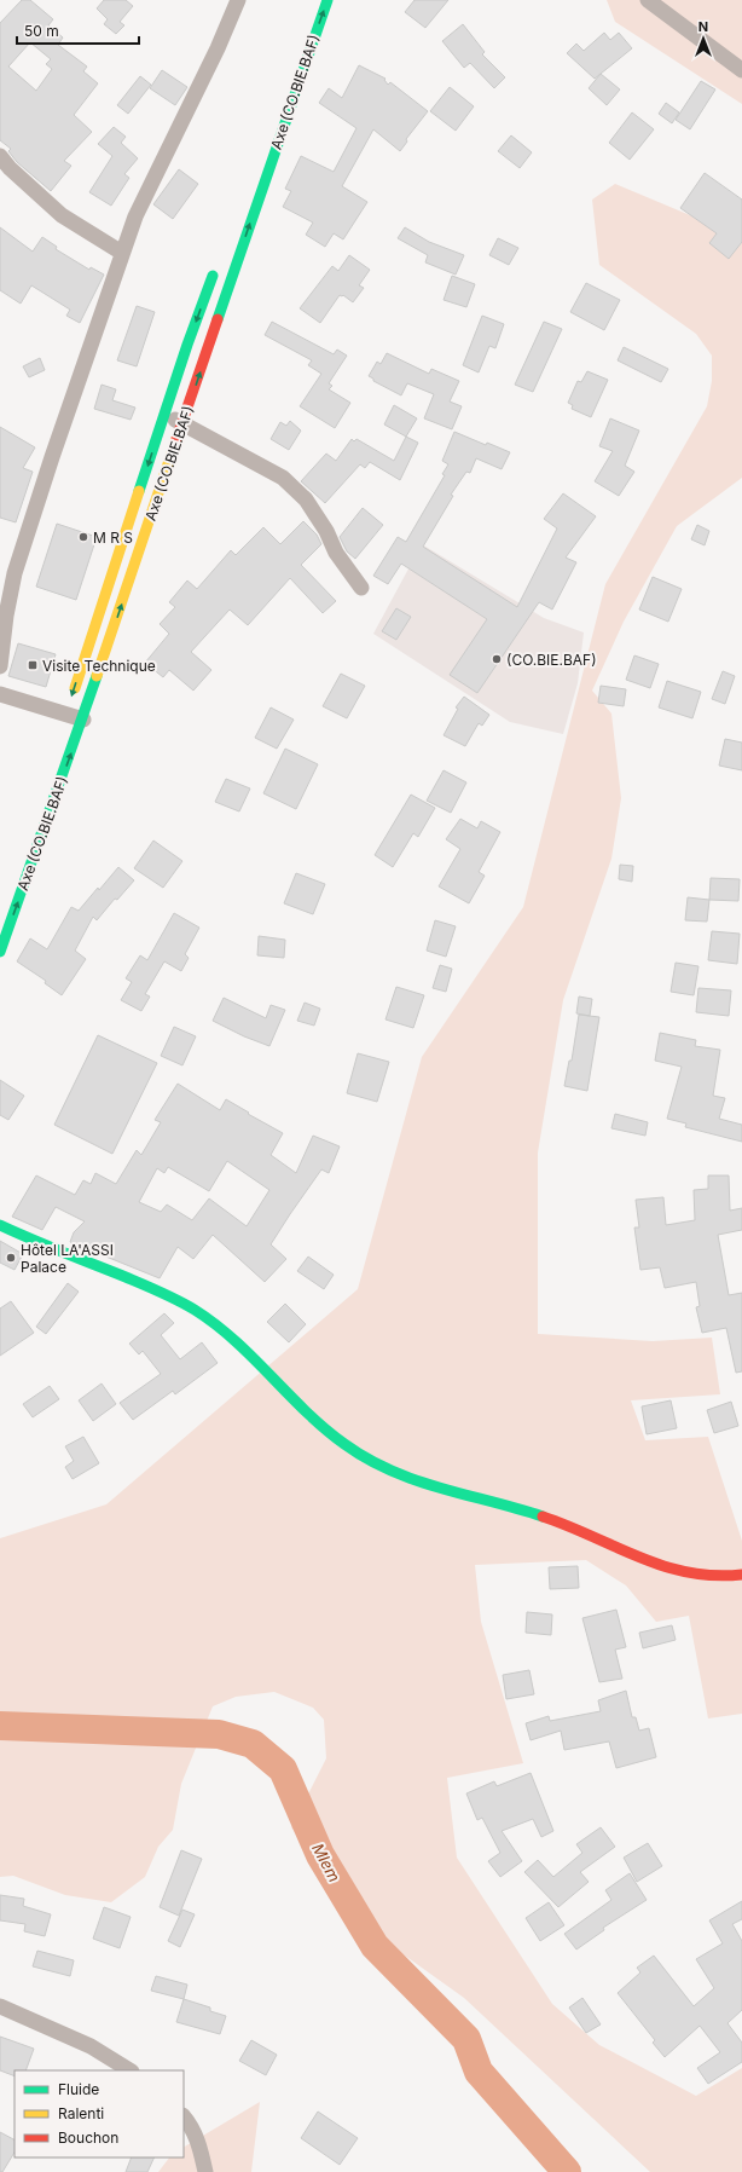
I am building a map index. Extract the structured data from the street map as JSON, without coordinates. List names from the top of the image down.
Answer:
{
  "streets": {
    "main road": ["Axe (CO.BIE.BAF)"]
  },
  "water": ["Mlem"],
  "places": {
    "other": ["M R S", "(CO.BIE.BAF)", "Hôtel LA'ASSI Palace"],
    "transit": ["Visite Technique"]
  },
  "legend": ["Fluide", "Ralenti", "Bouchon"],
  "scale_bar": "50 m",
  "north": "top"
}
